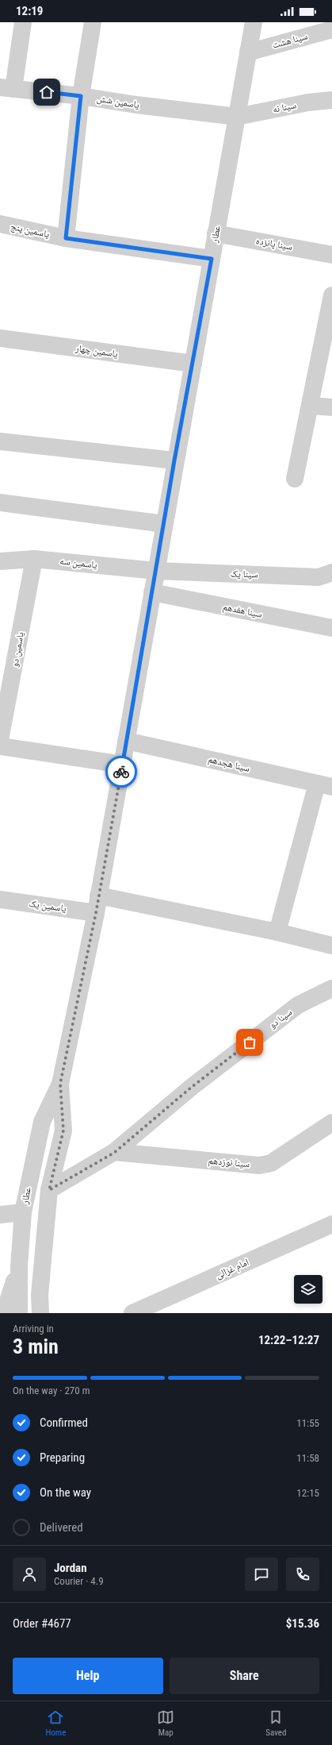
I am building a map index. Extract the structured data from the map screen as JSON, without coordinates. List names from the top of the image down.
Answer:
{
  "streets": {
    "street": [
      "سینا هشت",
      "یاسمین شش",
      "سینا نه",
      "یاسمین پنج",
      "عطار",
      "سینا پانزده",
      "یاسمین چهار",
      "یاسمین سه",
      "سینا یک",
      "سینا هفدهم",
      "یاسمین دو",
      "سینا هجدهم",
      "یاسمین یک",
      "سینا دو",
      "سینا نوزدهم",
      "امام غزالی"
    ]
  },
  "crossings": [
    ["سینا هشت", "عطار"],
    ["یاسمین شش", "سینا نه"],
    ["یاسمین شش", "عطار"],
    ["سینا نه", "عطار"],
    ["یاسمین پنج", "عطار"],
    ["عطار", "سینا پانزده"],
    ["عطار", "یاسمین چهار"],
    ["عطار", "یاسمین سه"],
    ["عطار", "سینا یک"],
    ["عطار", "سینا هفدهم"],
    ["عطار", "سینا هجدهم"],
    ["عطار", "یاسمین یک"],
    ["عطار", "سینا دو"],
    ["یاسمین سه", "سینا یک"],
    ["یاسمین سه", "یاسمین دو"],
    ["سینا دو", "سینا نوزدهم"]
  ],
  "page": {
    "status": "12:19",
    "heading": ["3 min", "Arriving in", "12:22–12:27"],
    "panel": [
      "Jordan",
      "Courier · 4.9",
      "Order #4677",
      "$15.36"
    ],
    "bar": "On the way · 270 m",
    "list": [
      ["Confirmed", "11:55"],
      ["Preparing", "11:58"],
      ["On the way", "12:15"],
      "Delivered"
    ],
    "buttons": ["Help", "Share"],
    "tabs": ["Home", "Map", "Saved"]
  }
}
